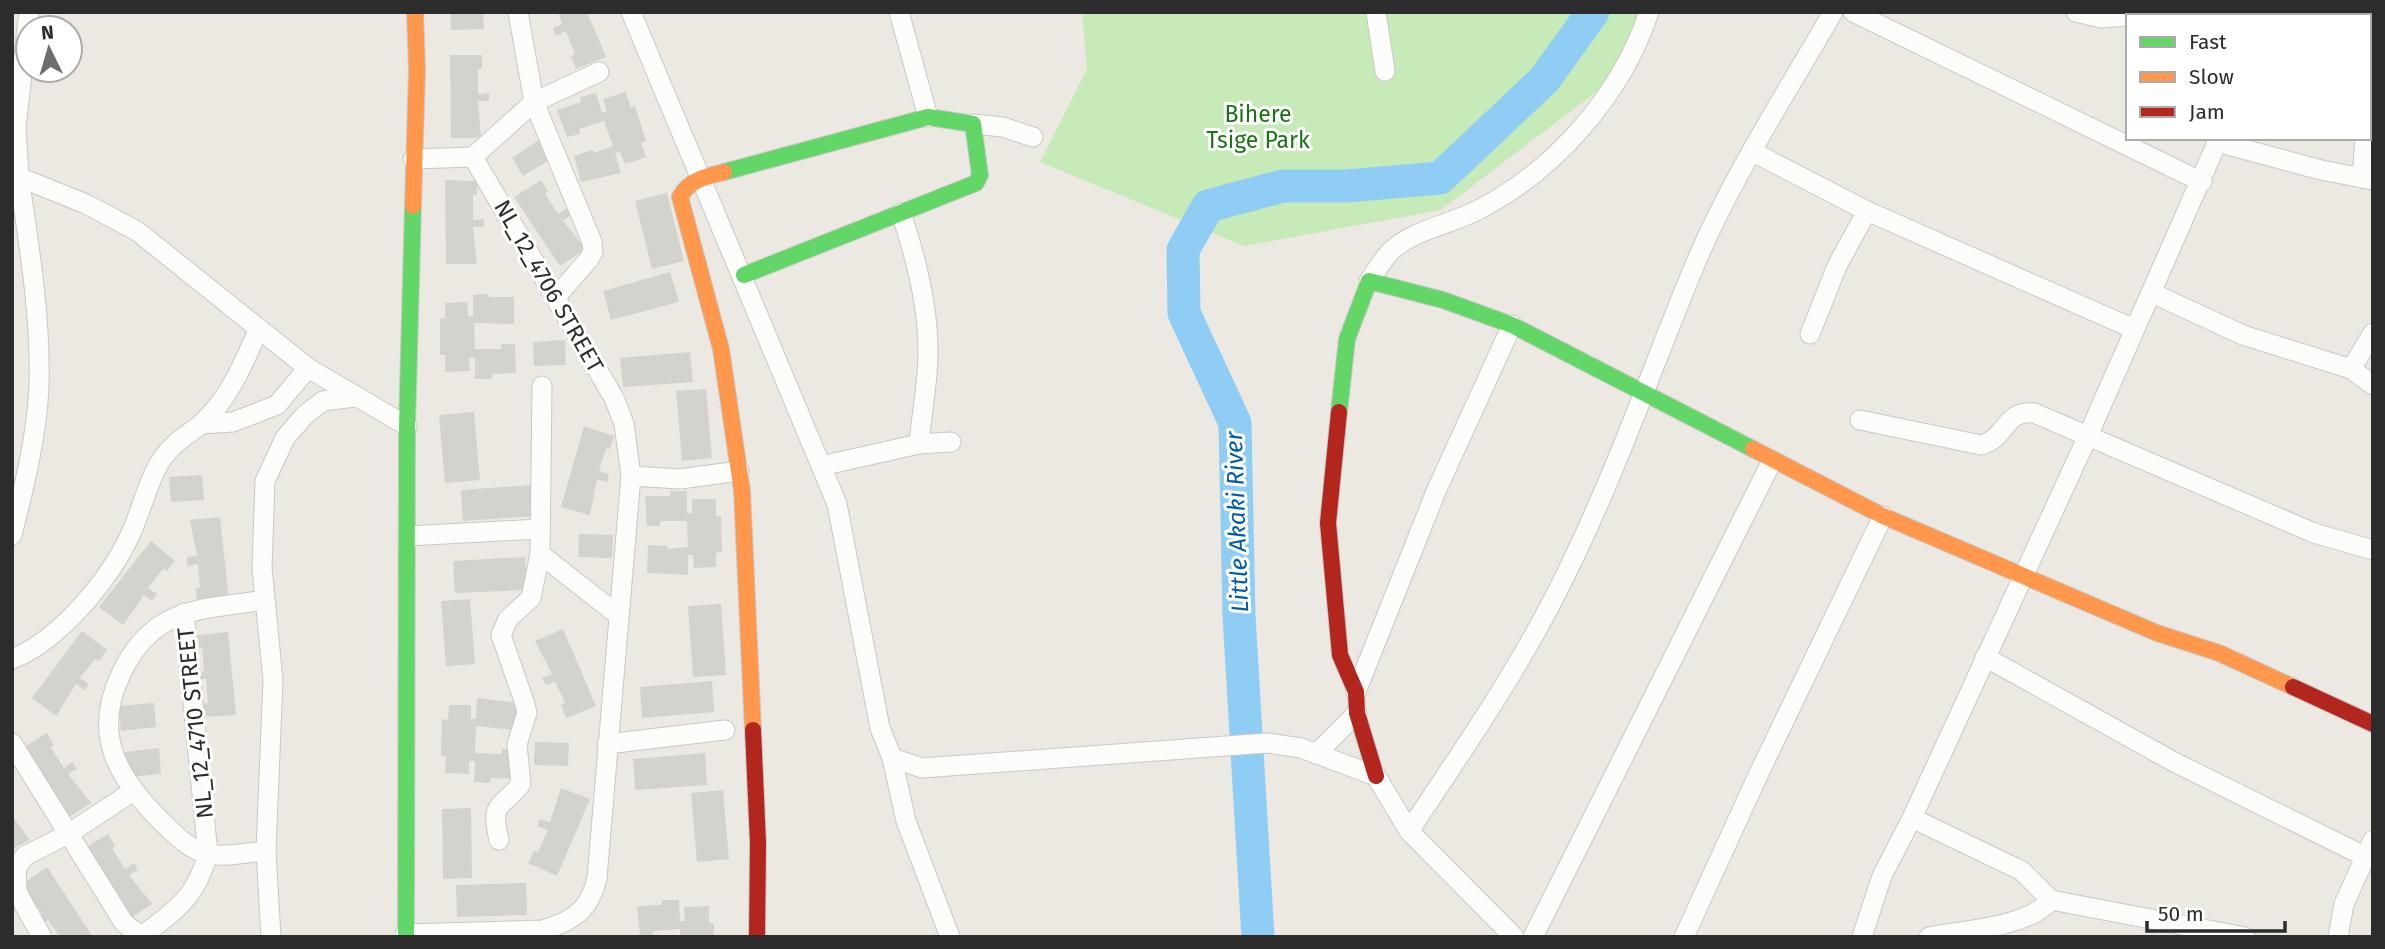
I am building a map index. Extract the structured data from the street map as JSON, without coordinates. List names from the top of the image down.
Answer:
{
  "streets": {
    "street": ["NL_12_4706 STREET", "NL_12_4710 STREET"]
  },
  "water": ["Little Akaki River"],
  "parks": ["Bihere Tsige Park"],
  "legend": ["Fast", "Slow", "Jam"],
  "scale_bar": "50 m",
  "north": "top"
}
